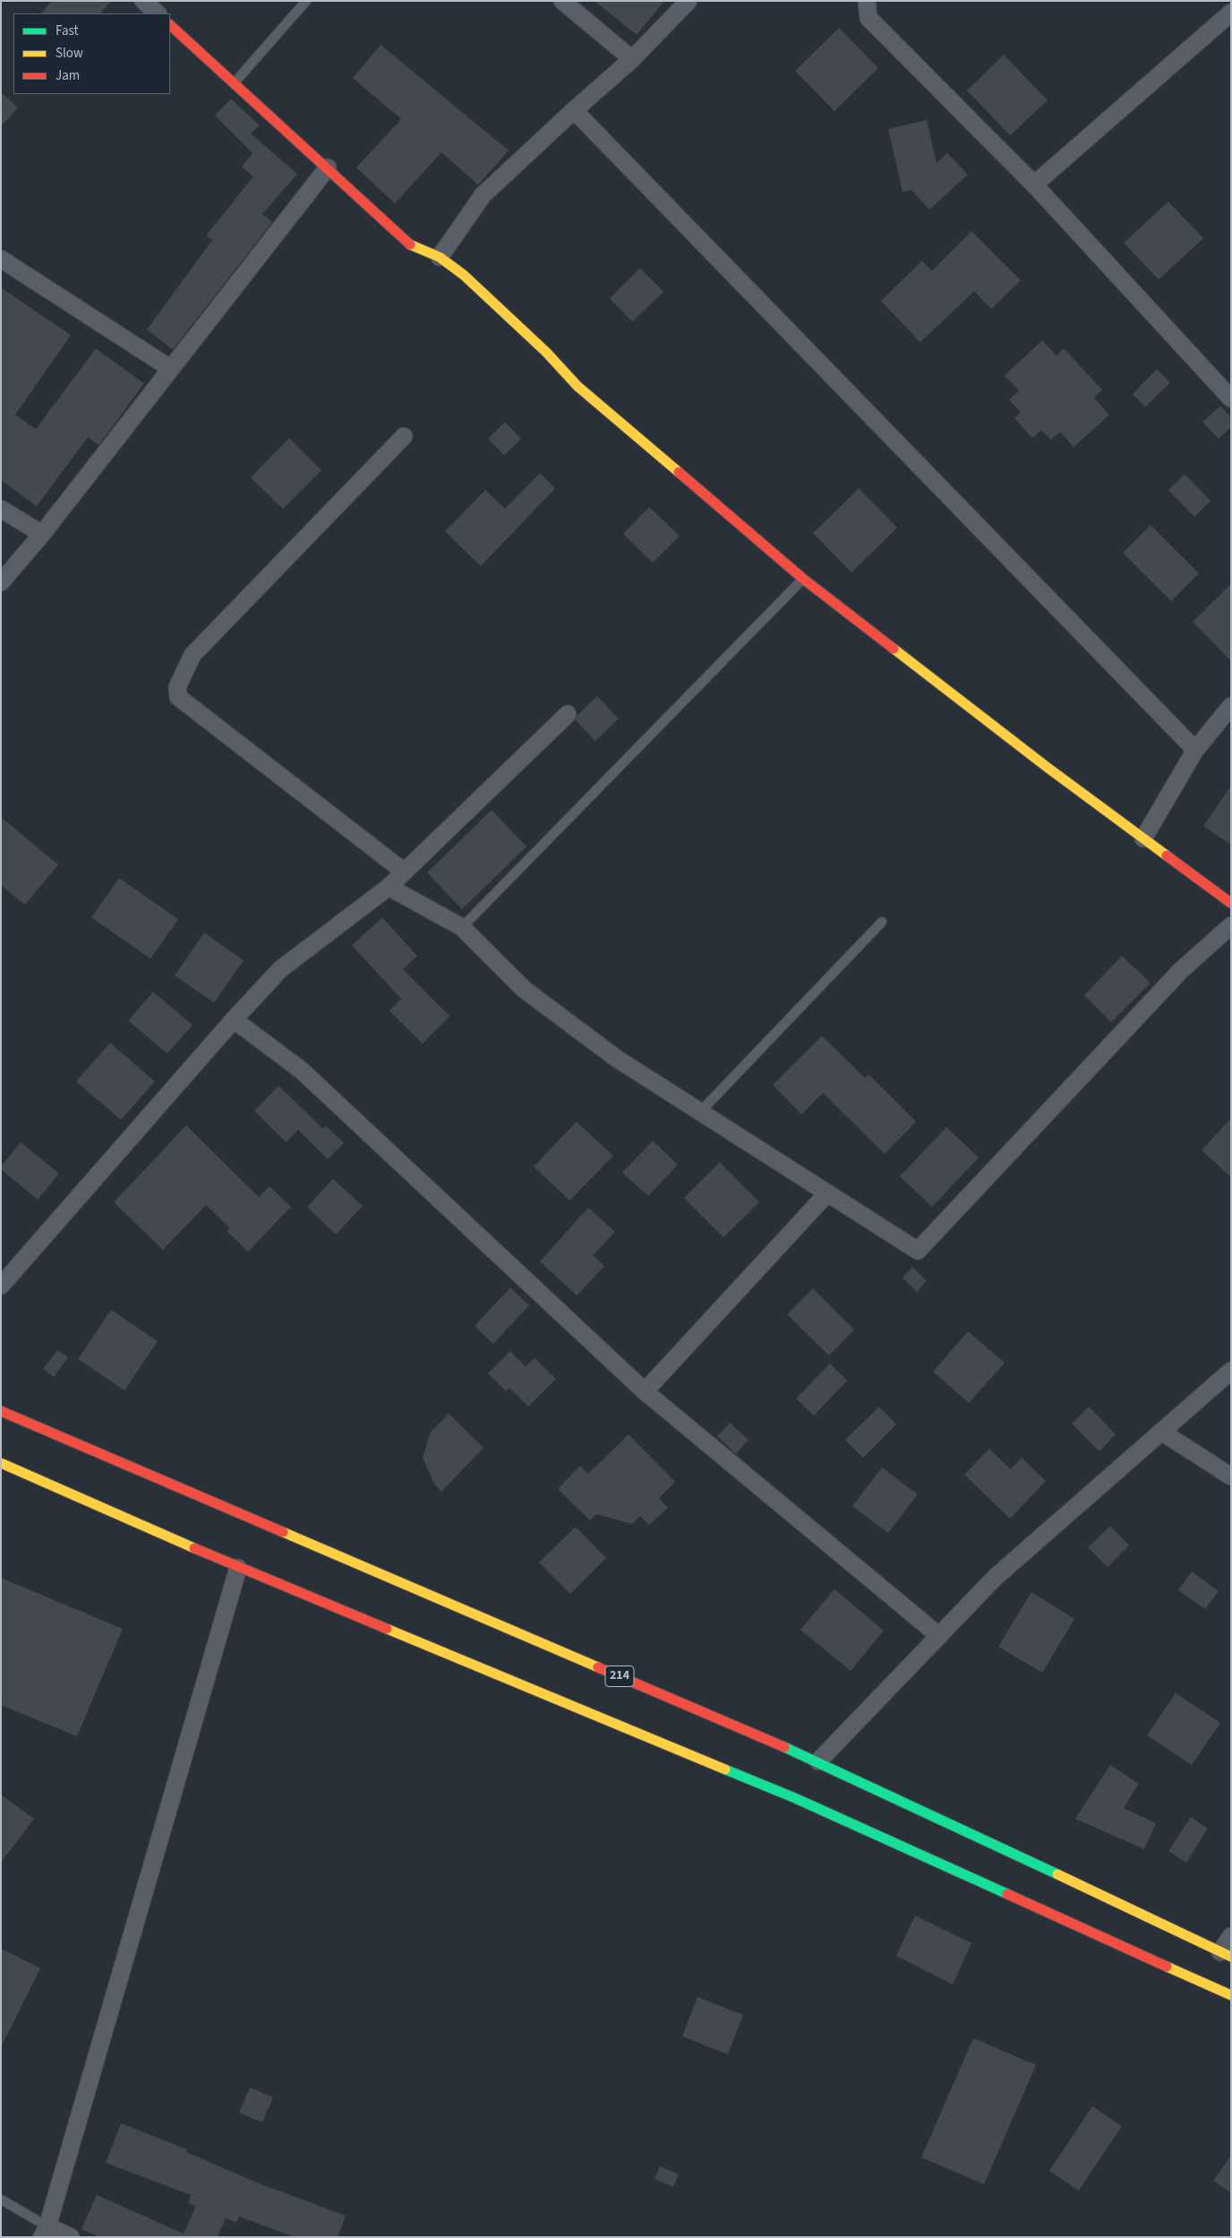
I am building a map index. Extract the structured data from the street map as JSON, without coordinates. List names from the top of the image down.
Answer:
{
  "streets": {
    "main road": ["214"]
  },
  "legend": ["Fast", "Slow", "Jam"]
}
